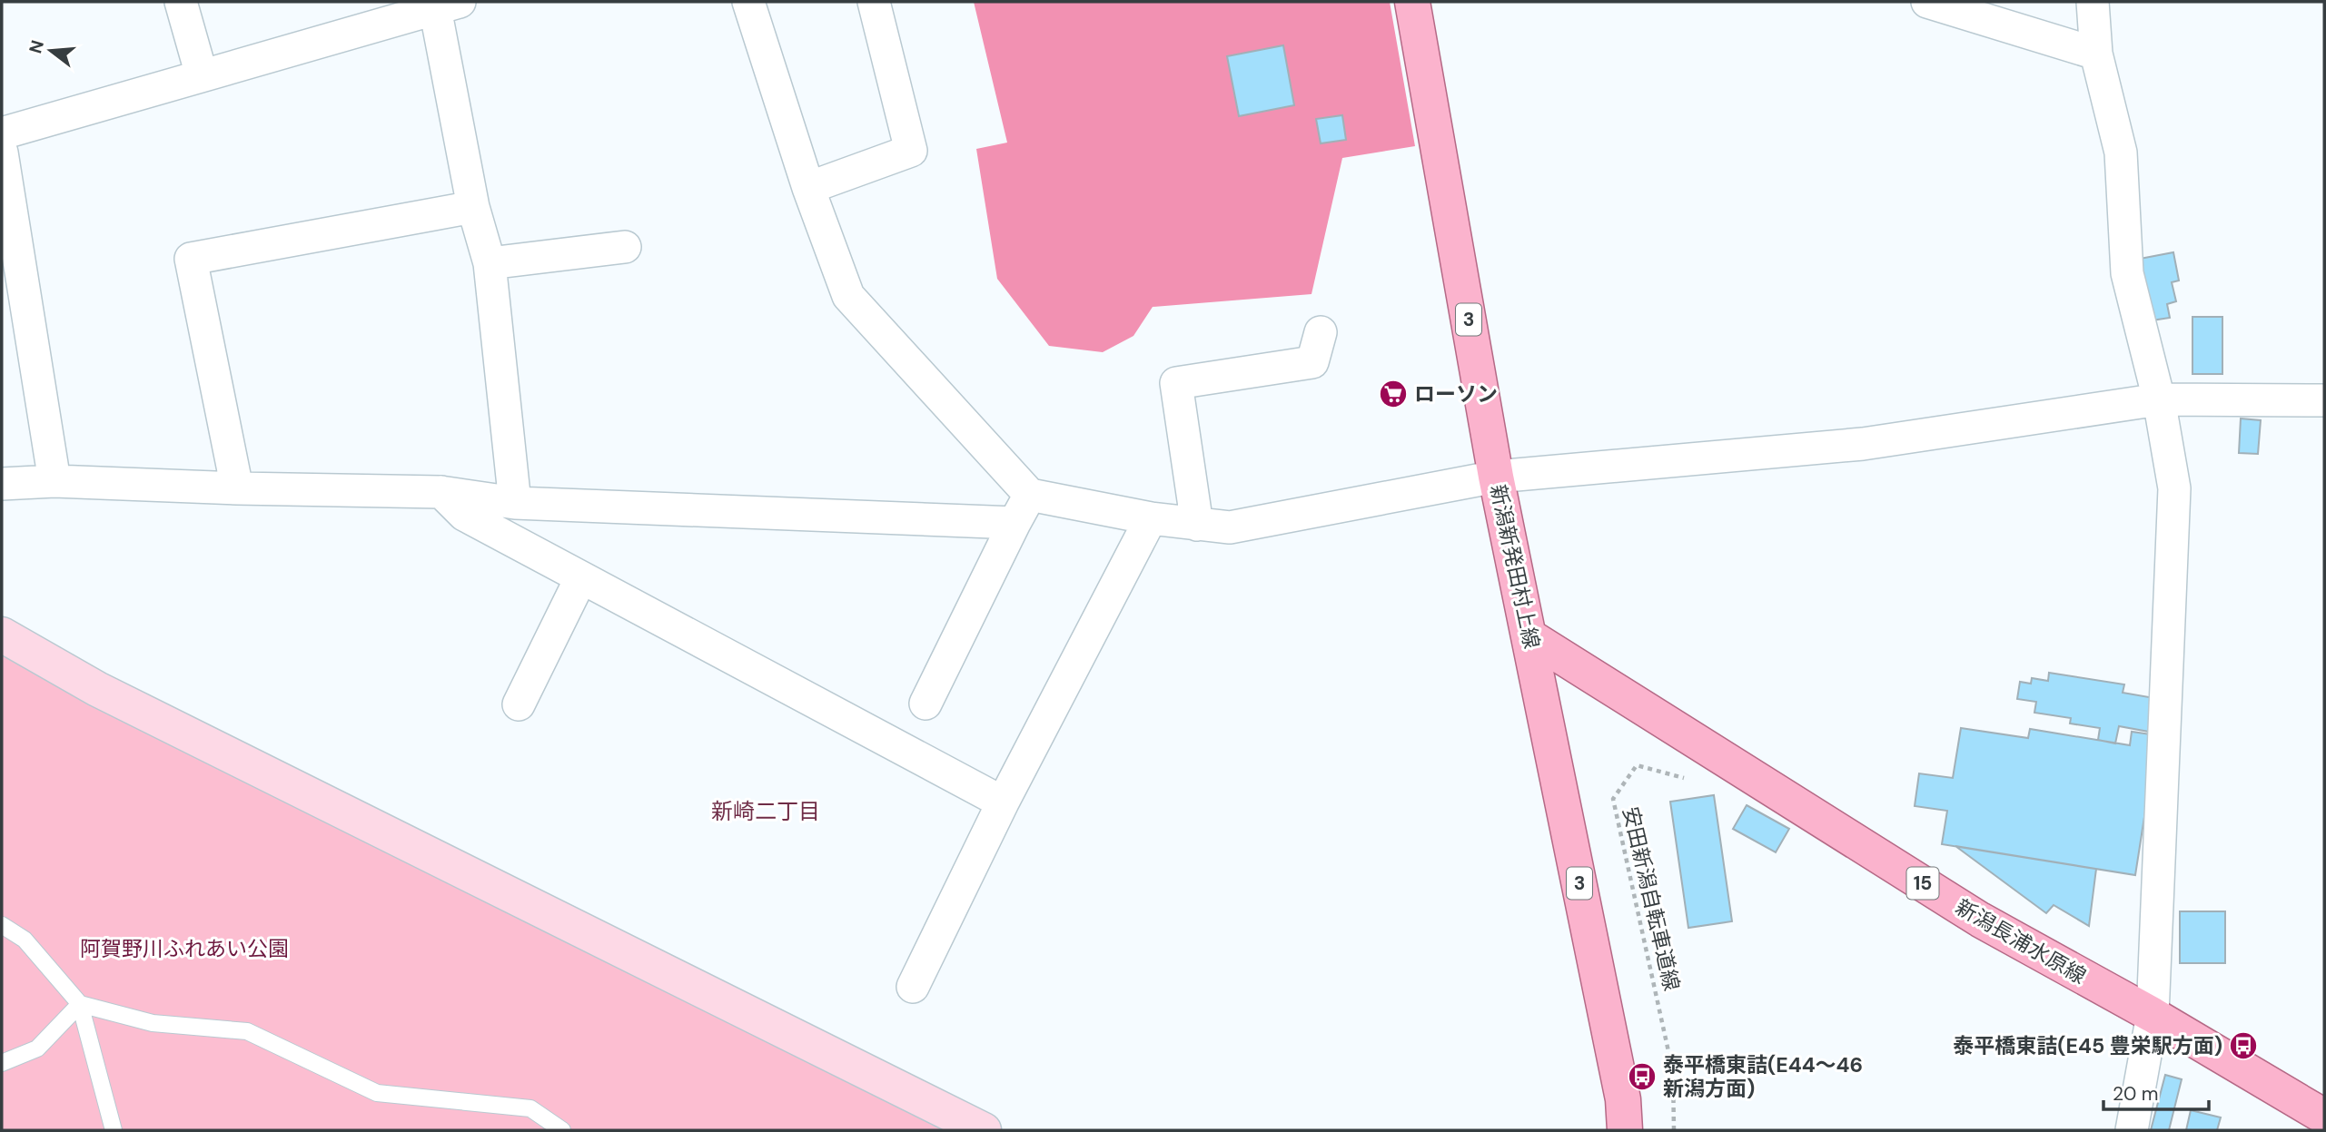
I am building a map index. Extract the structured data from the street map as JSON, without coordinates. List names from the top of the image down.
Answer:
{
  "streets": {
    "main road": [
      "3",
      "新潟新発田村上線",
      "15",
      "新潟長浦水原線"
    ],
    "path": ["安田新潟自転車道線"]
  },
  "crossings": [
    ["新潟新発田村上線", "新潟長浦水原線"]
  ],
  "districts": ["新崎二丁目"],
  "parks": ["阿賀野川ふれあい公園"],
  "places": {
    "supermarket": ["ローソン"],
    "bus stop": ["泰平橋東詰(E45 豊栄駅方面)", "泰平橋東詰(E44～46 新潟方面)"]
  },
  "scale_bar": "20 m",
  "north": "left"
}
